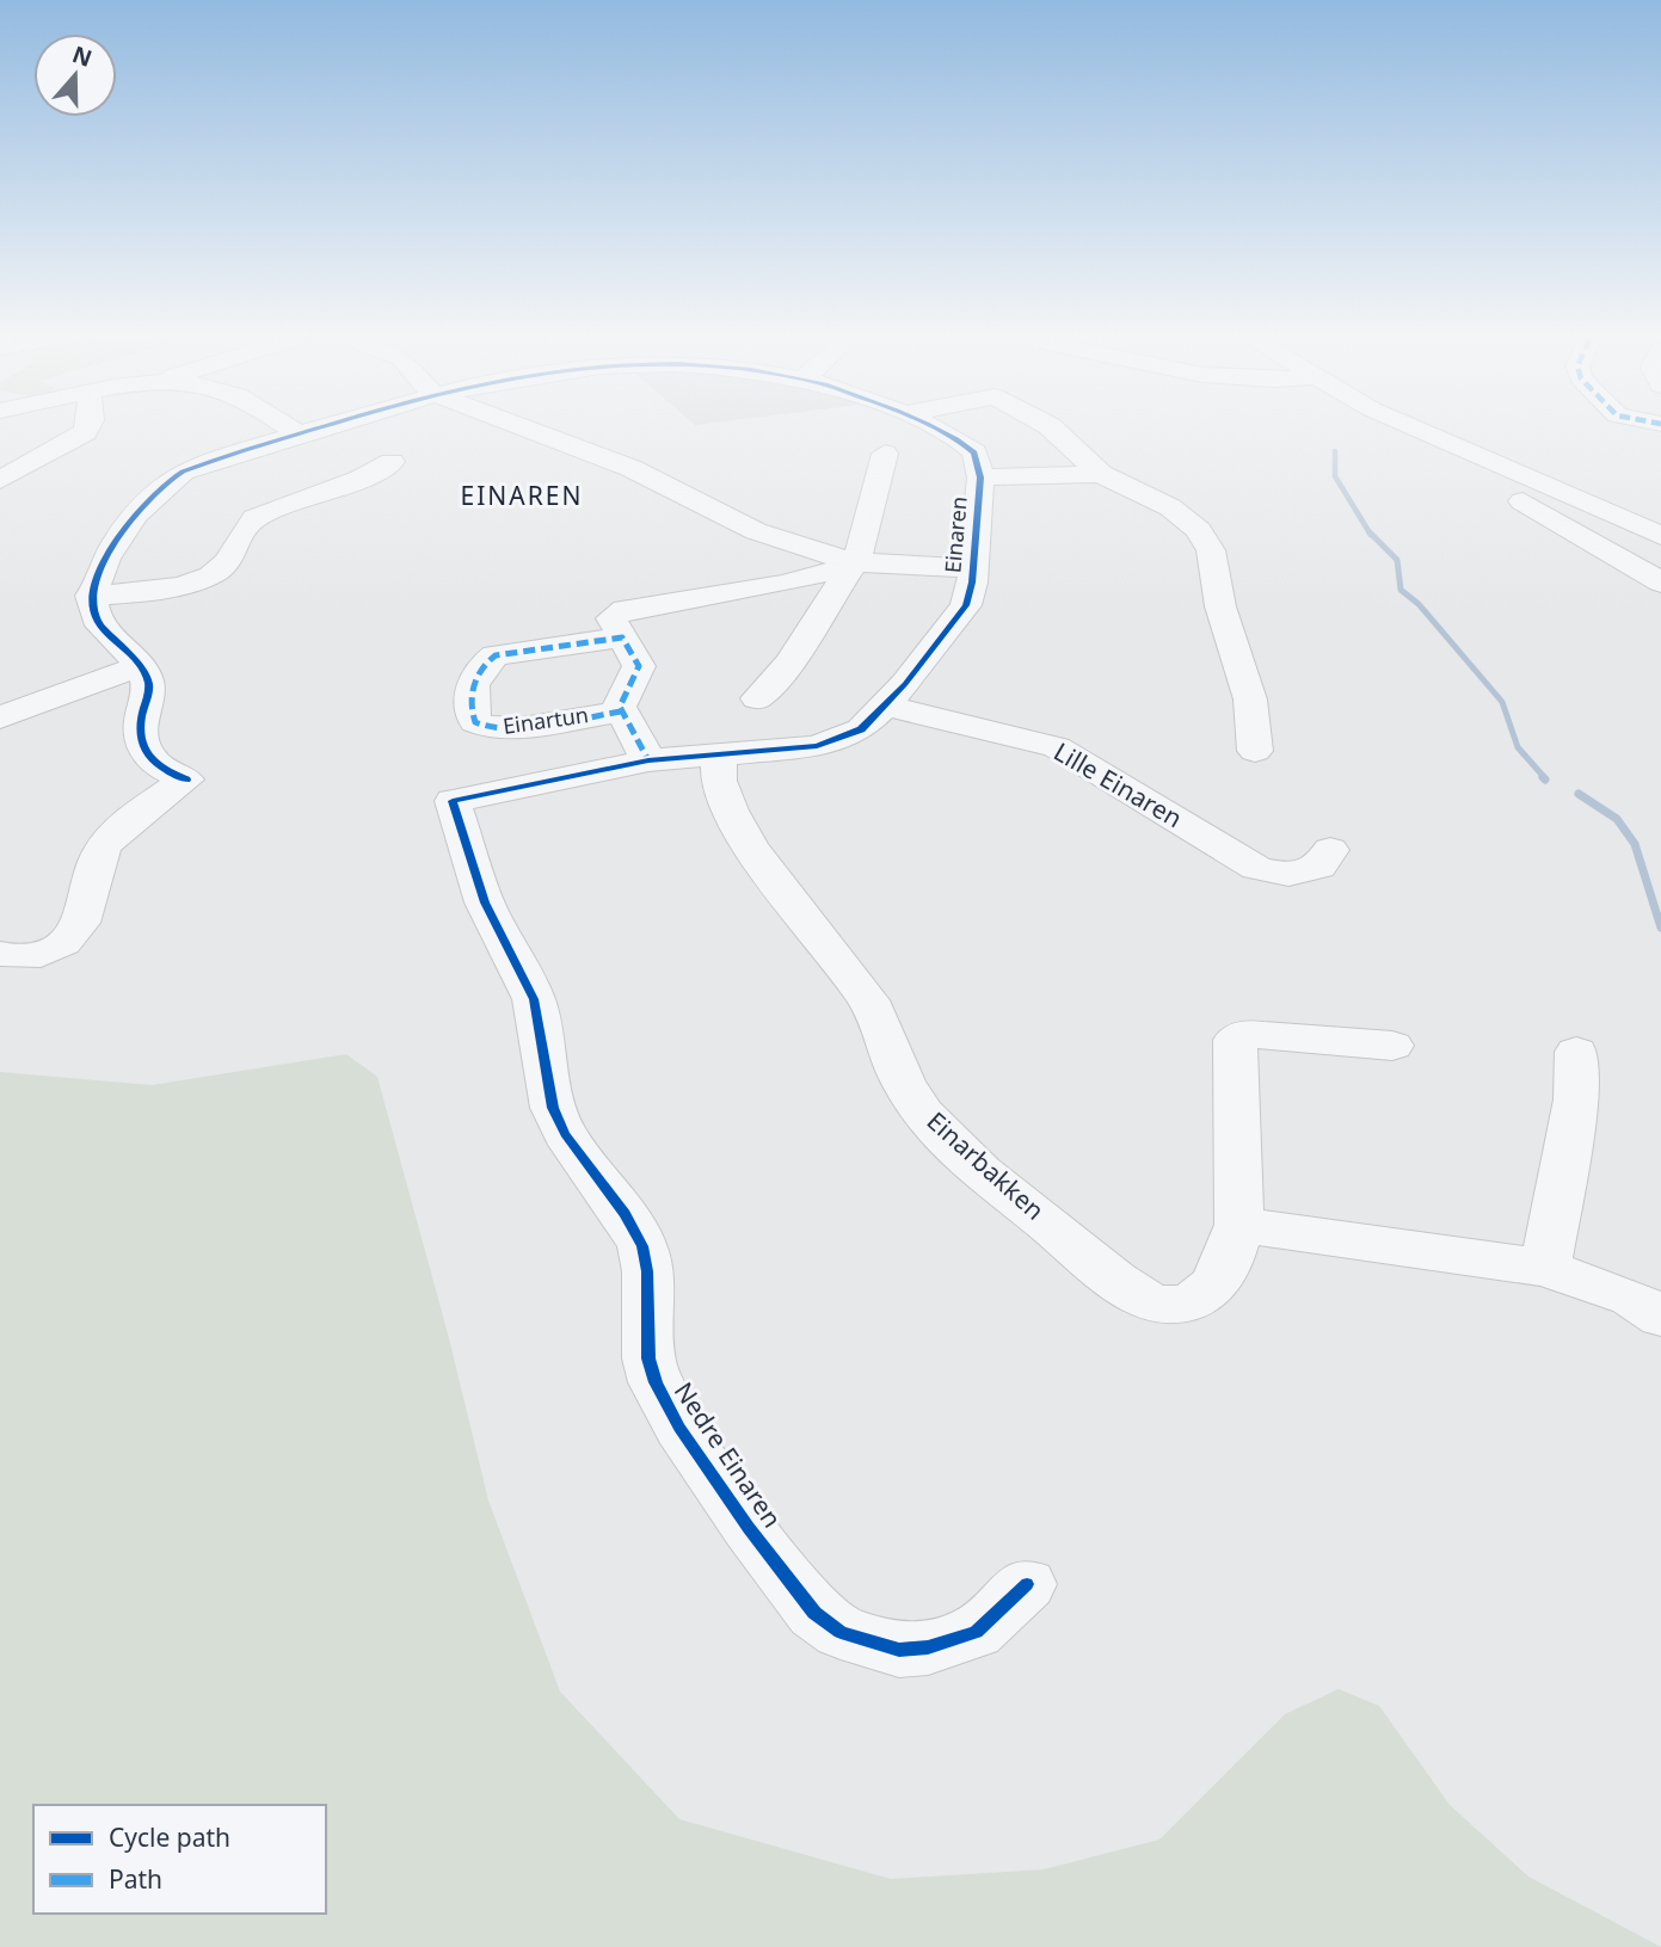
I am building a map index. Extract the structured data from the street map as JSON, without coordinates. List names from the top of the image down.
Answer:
{
  "streets": {
    "street": [
      "Einaren",
      "Einartun",
      "Lille Einaren",
      "Einarbakken",
      "Nedre Einaren"
    ]
  },
  "crossings": [
    ["Einaren", "Einartun"],
    ["Einaren", "Lille Einaren"],
    ["Einaren", "Einarbakken"],
    ["Einaren", "Nedre Einaren"]
  ],
  "districts": ["EINAREN"],
  "legend": ["Cycle path", "Path"],
  "north": "top"
}
